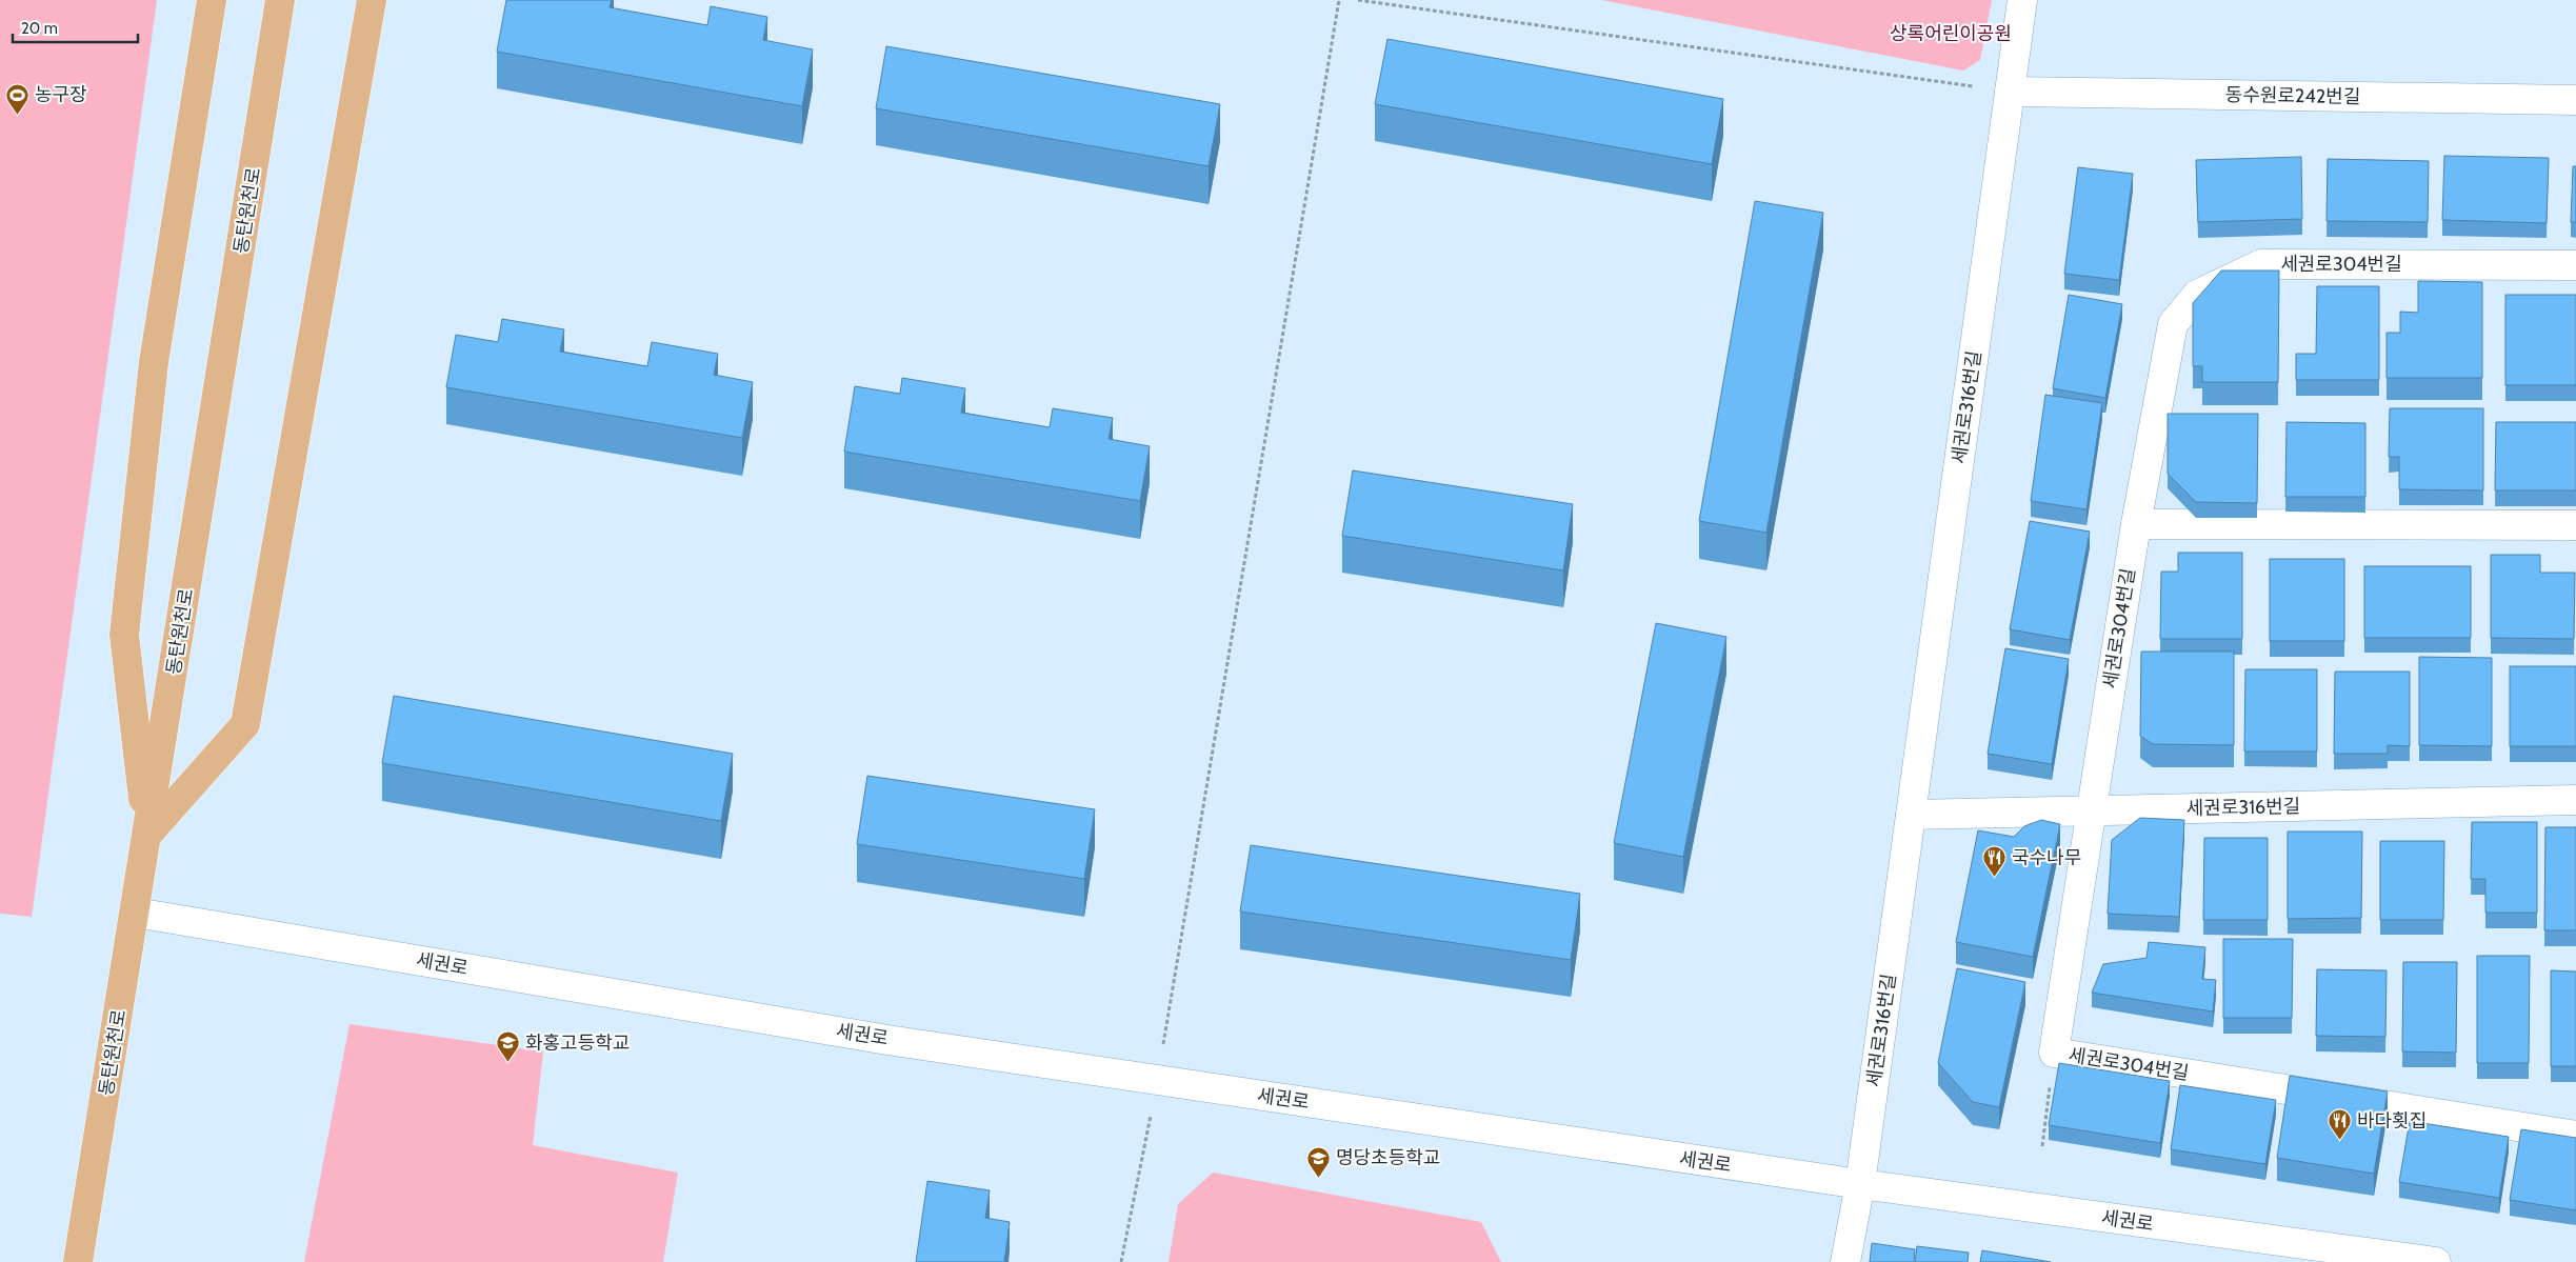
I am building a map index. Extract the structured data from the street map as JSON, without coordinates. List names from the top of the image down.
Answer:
{
  "streets": {
    "main road": ["동탄원천로"],
    "street": [
      "동수원로242번길",
      "세권로304번길",
      "세권로316번길",
      "세권로"
    ]
  },
  "crossings": [
    ["동수원로242번길", "세권로316번길"],
    ["동탄원천로", "세권로"],
    ["세권로304번길", "세권로316번길"],
    ["세권로316번길", "세권로"]
  ],
  "parks": ["상록어린이공원"],
  "places": {
    "sports": ["농구장"],
    "restaurant": ["국수나무", "바다횟집"],
    "school or university": ["화홍고등학교", "명당초등학교"]
  },
  "scale_bar": "20 m"
}
